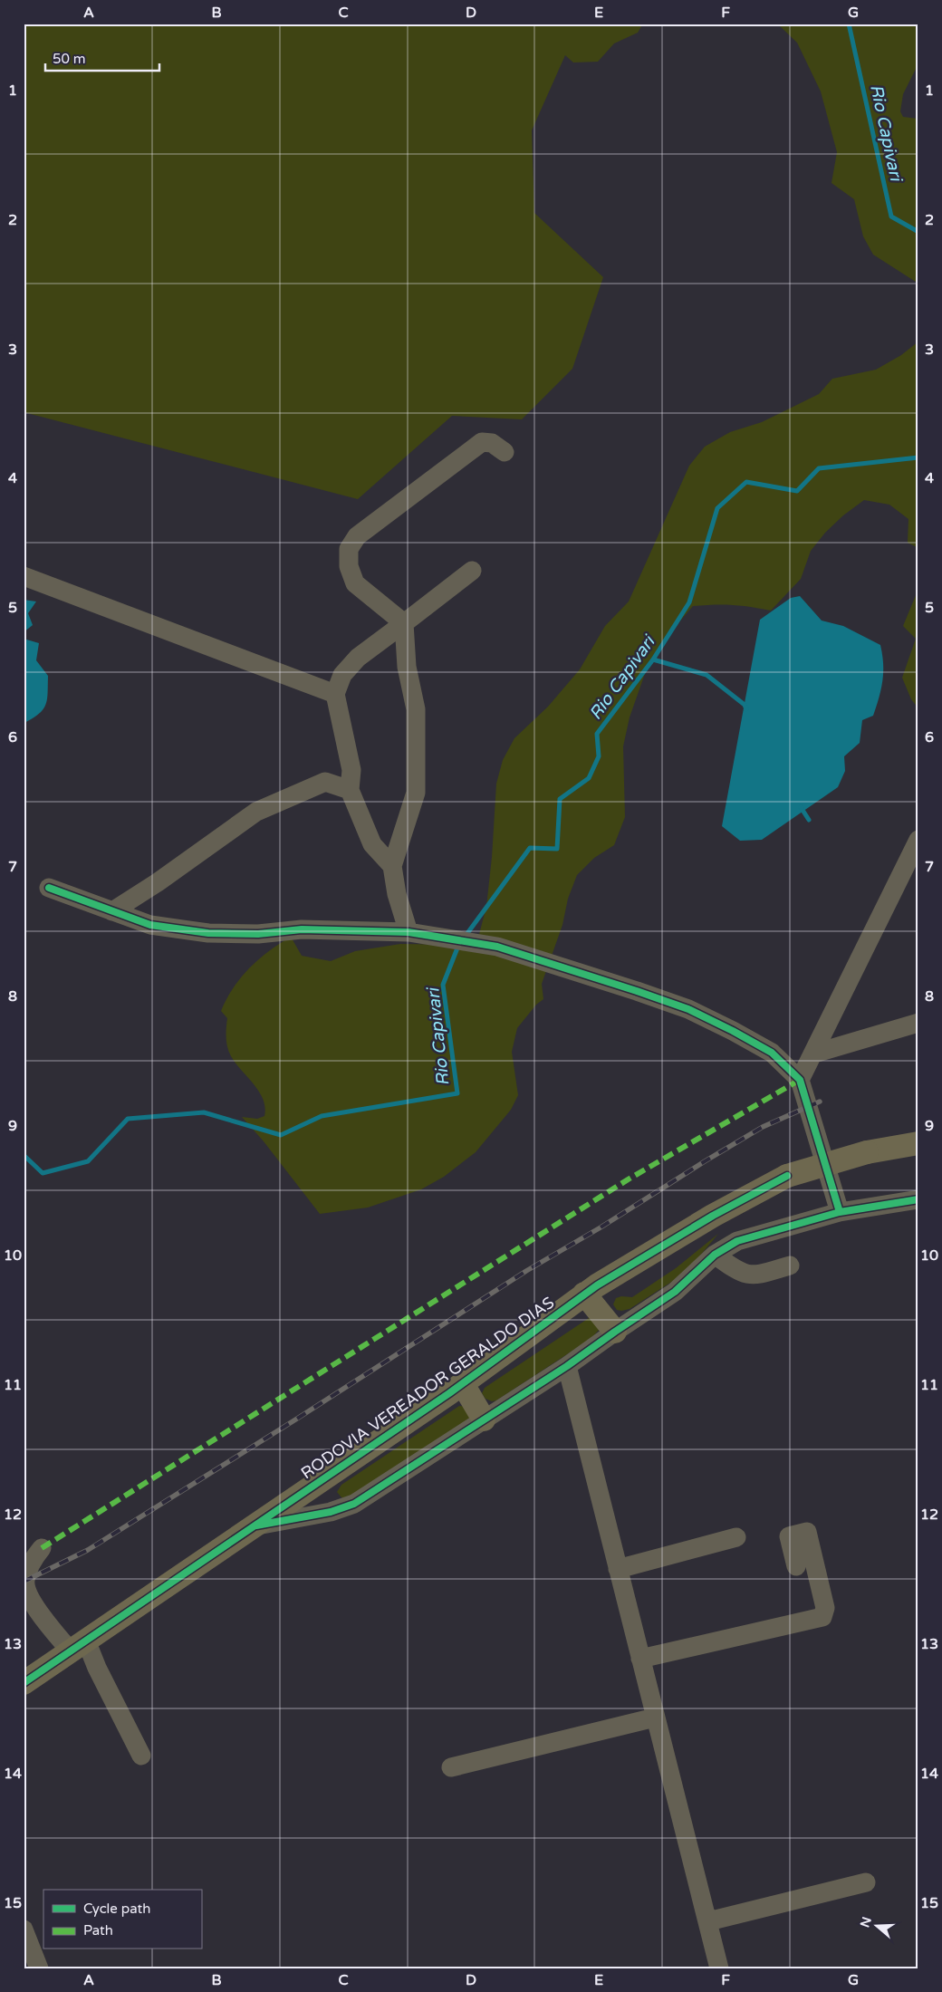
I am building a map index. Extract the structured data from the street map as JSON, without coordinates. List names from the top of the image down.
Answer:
{
  "streets": {
    "main road": ["RODOVIA VEREADOR GERALDO DIAS"]
  },
  "water": ["Rio Capivari"],
  "legend": ["Cycle path", "Path"],
  "scale_bar": "50 m",
  "north": "left",
  "grid": {
    "columns": [
      "A",
      "B",
      "C",
      "D",
      "E",
      "F",
      "G"
    ],
    "rows": [
      "1",
      "2",
      "3",
      "4",
      "5",
      "6",
      "7",
      "8",
      "9",
      "10",
      "11",
      "12",
      "13",
      "14",
      "15"
    ]
  }
}
